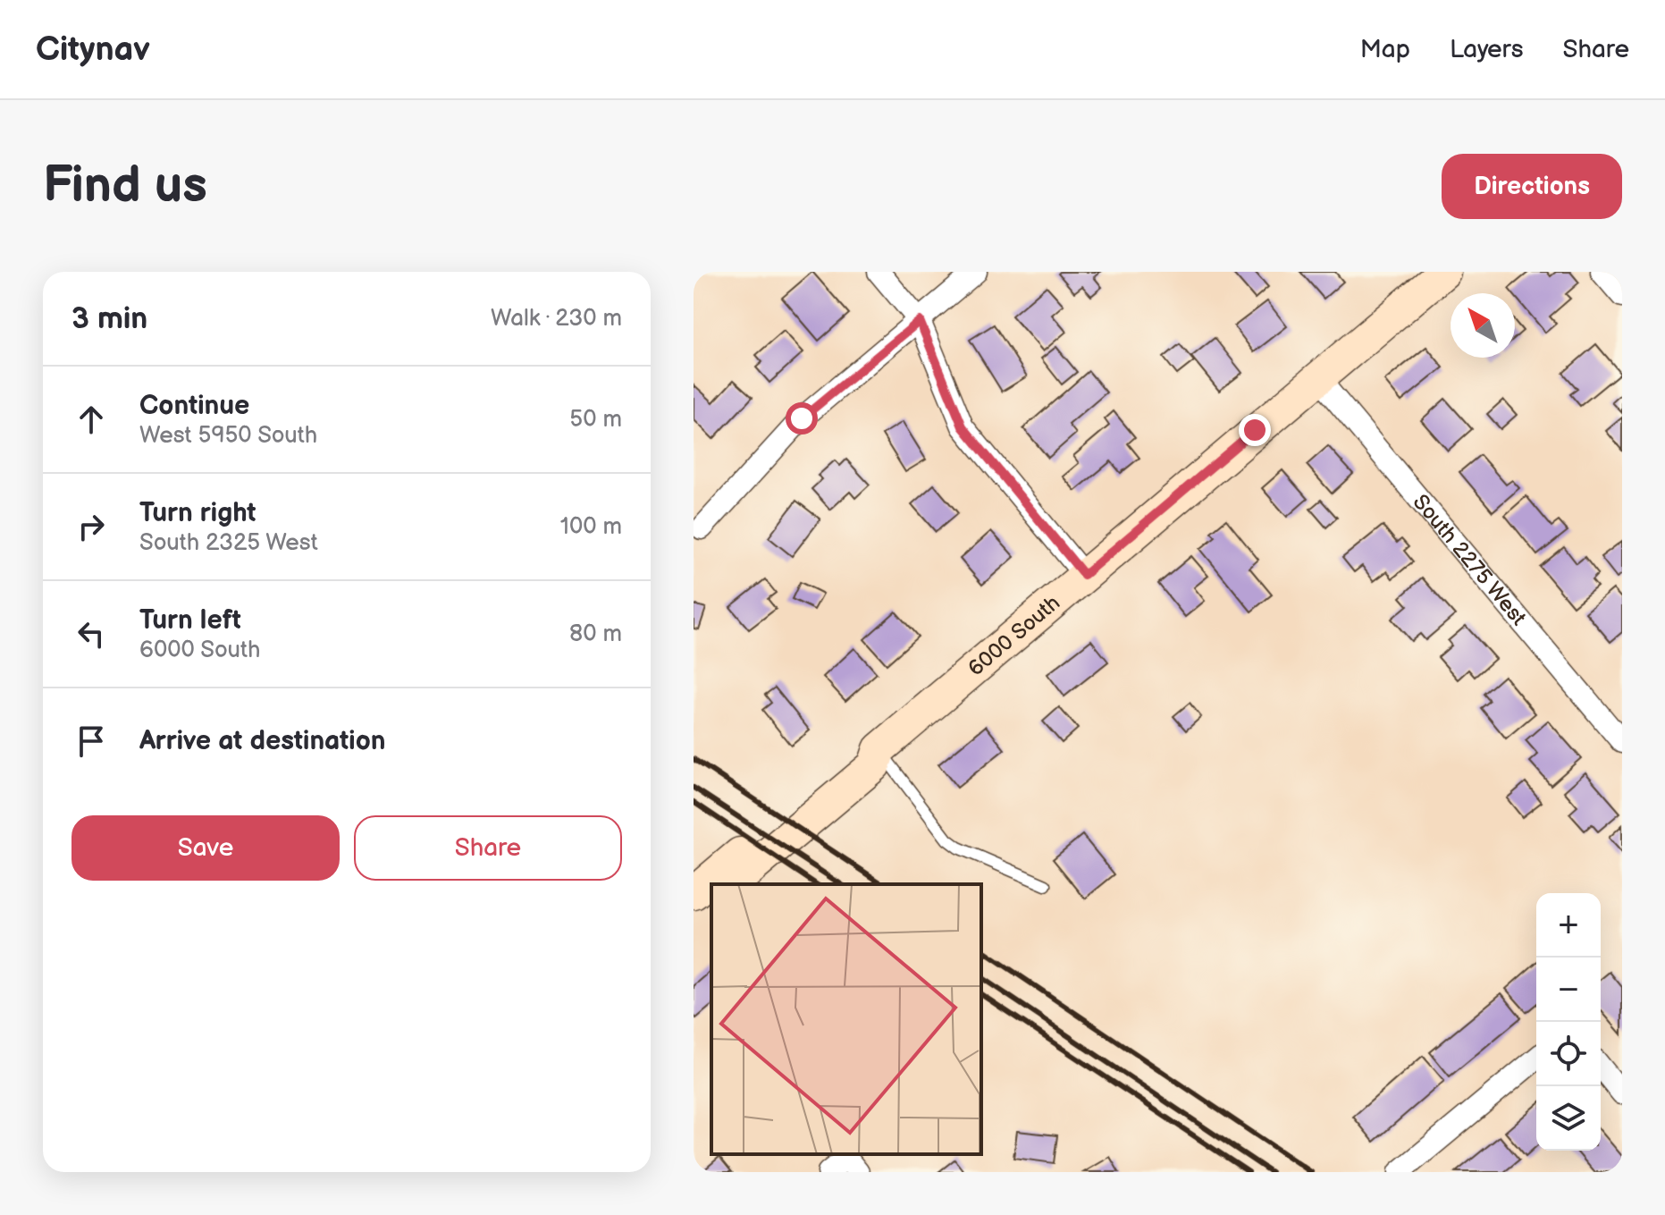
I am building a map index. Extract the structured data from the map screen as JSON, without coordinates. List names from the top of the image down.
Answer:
{
  "streets": {
    "street": ["South 2275 West", "6000 South"]
  },
  "crossings": [
    ["South 2275 West", "6000 South"]
  ],
  "north": "top left",
  "page": {
    "header": "Citynav",
    "nav": ["Map", "Layers", "Share"],
    "buttons": [
      "Directions",
      ["Save", "Share"]
    ],
    "title": "Find us",
    "heading": ["3 min", "Walk · 230 m"],
    "list": [
      ["Continue", "West 5950 South", "50 m"],
      ["Turn right", "South 2325 West", "100 m"],
      ["Turn left", "6000 South", "80 m"],
      "Arrive at destination"
    ],
    "map_buttons": ["+", "−"]
  }
}
